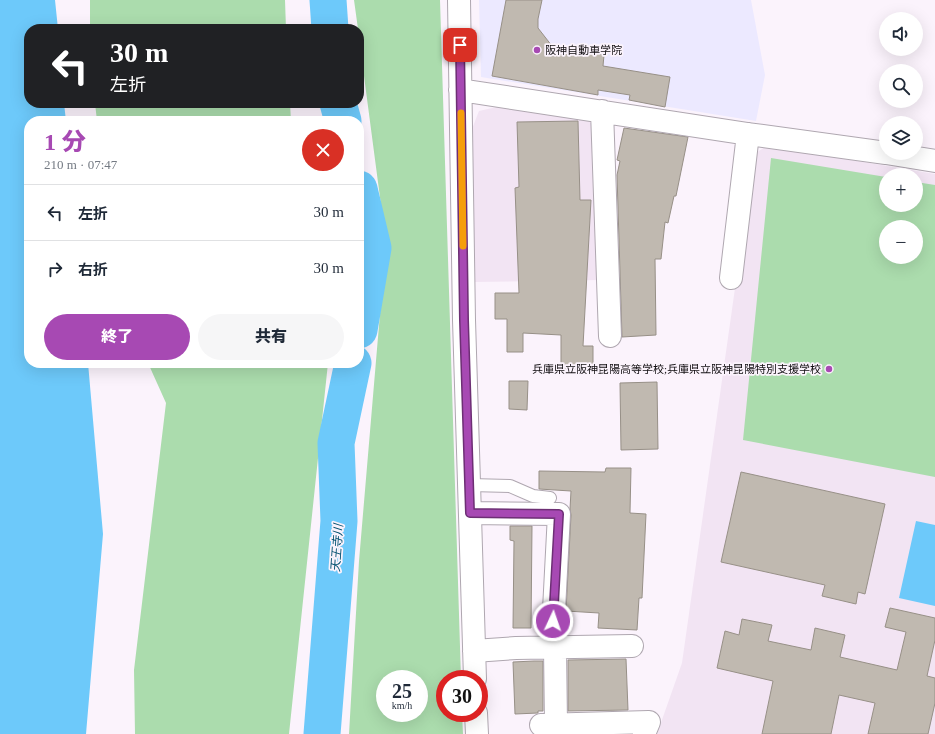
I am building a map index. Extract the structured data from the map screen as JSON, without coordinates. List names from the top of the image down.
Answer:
{
  "water": ["天王寺川"],
  "places": ["阪神自動車学院", "兵庫県立阪神昆陽高等学校;兵庫県立阪神昆陽特別支援学校"],
  "page": {
    "map_buttons": ["+", "−"],
    "turn": ["30 m", "左折"],
    "heading": ["1 分", "210 m · 07:47"],
    "list": [
      {
        "name": "左折",
        "value": "30 m"
      },
      {
        "name": "右折",
        "value": "30 m"
      }
    ],
    "buttons": ["終了", "共有"],
    "speed": "25 km/h",
    "limit": "30"
  }
}
